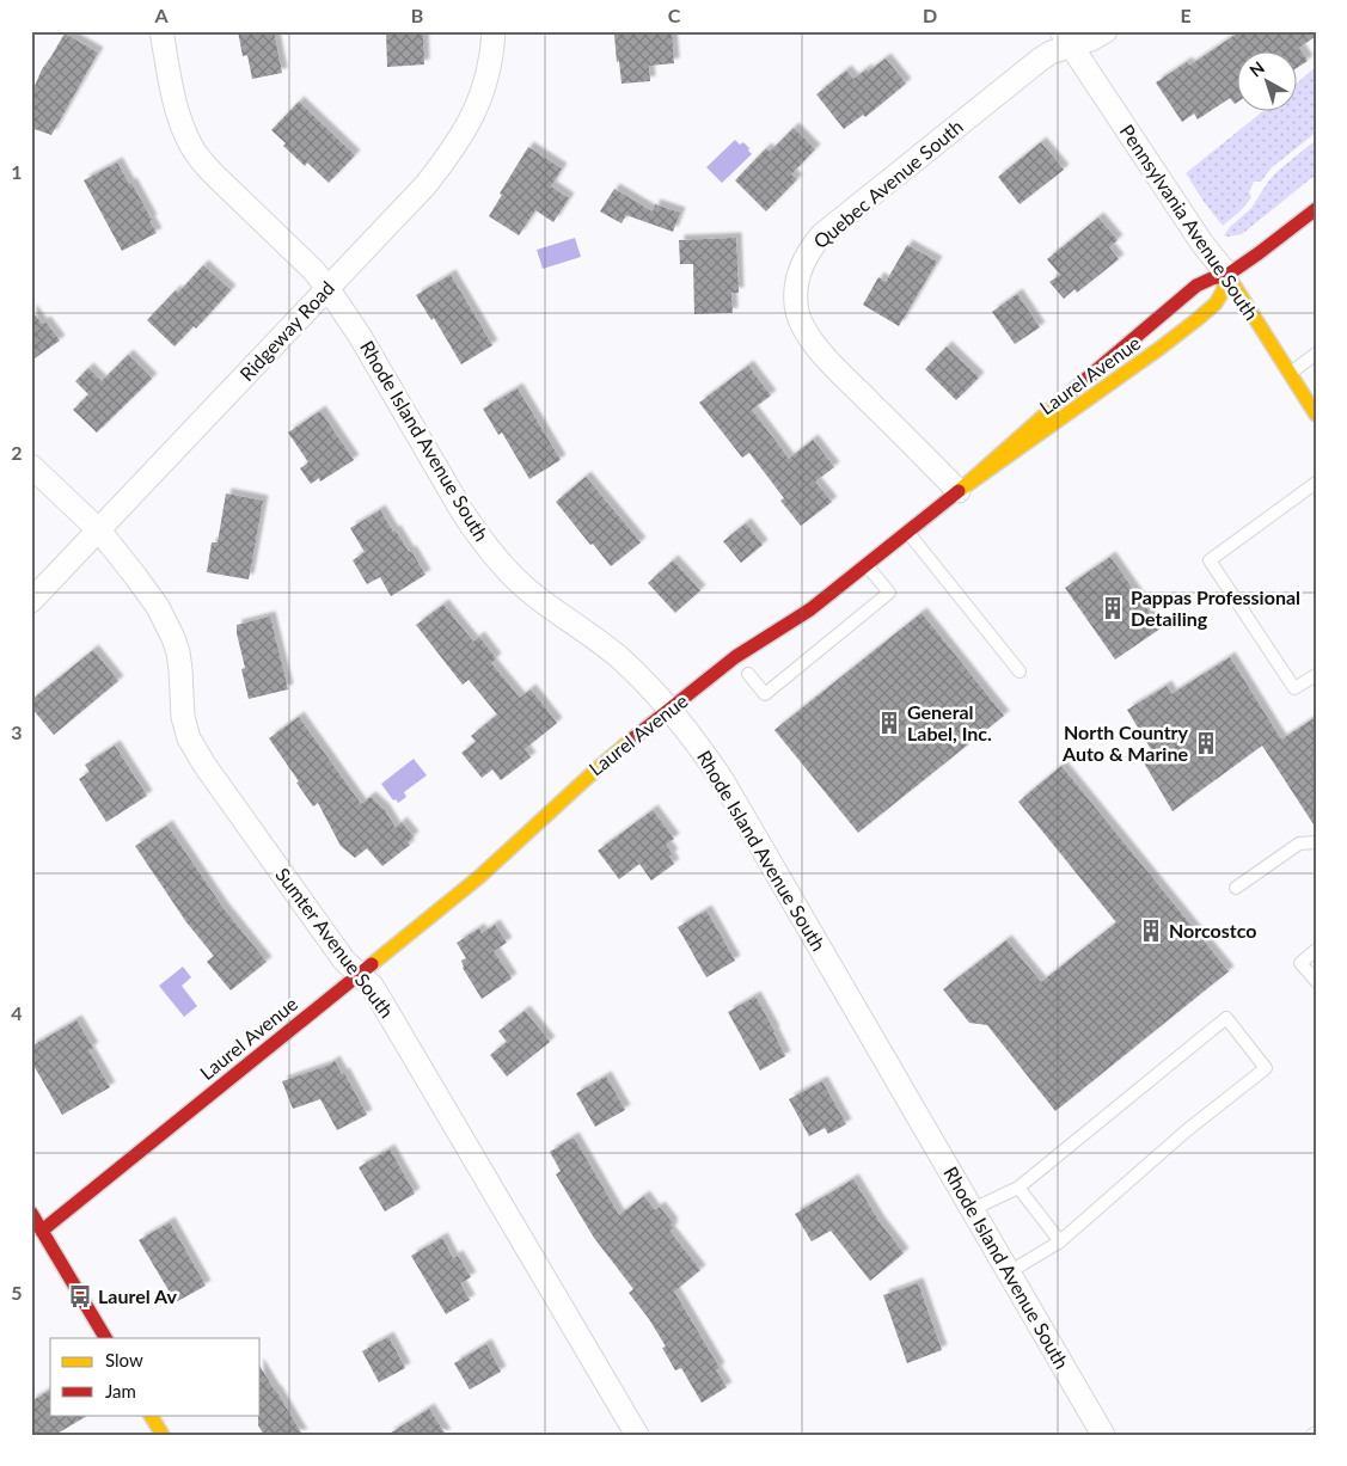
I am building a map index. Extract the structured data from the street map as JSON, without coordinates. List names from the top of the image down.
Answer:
{
  "streets": {
    "street": [
      "Quebec Avenue South",
      "Pennsylvania Avenue South",
      "Ridgeway Road",
      "Laurel Avenue",
      "Rhode Island Avenue South",
      "Sumter Avenue South"
    ]
  },
  "crossings": [
    ["Quebec Avenue South", "Pennsylvania Avenue South"],
    ["Quebec Avenue South", "Laurel Avenue"],
    ["Pennsylvania Avenue South", "Laurel Avenue"],
    ["Ridgeway Road", "Rhode Island Avenue South"],
    ["Ridgeway Road", "Sumter Avenue South"],
    ["Laurel Avenue", "Rhode Island Avenue South"],
    ["Laurel Avenue", "Sumter Avenue South"]
  ],
  "places": {
    "building": [
      "Pappas Professional Detailing",
      "General Label, Inc.",
      "North Country Auto & Marine",
      "Norcostco"
    ],
    "bus stop": ["Laurel Av"]
  },
  "legend": ["Slow", "Jam"],
  "north": "top left",
  "grid": {
    "columns": [
      "A",
      "B",
      "C",
      "D",
      "E"
    ],
    "rows": [
      "1",
      "2",
      "3",
      "4",
      "5"
    ]
  }
}
